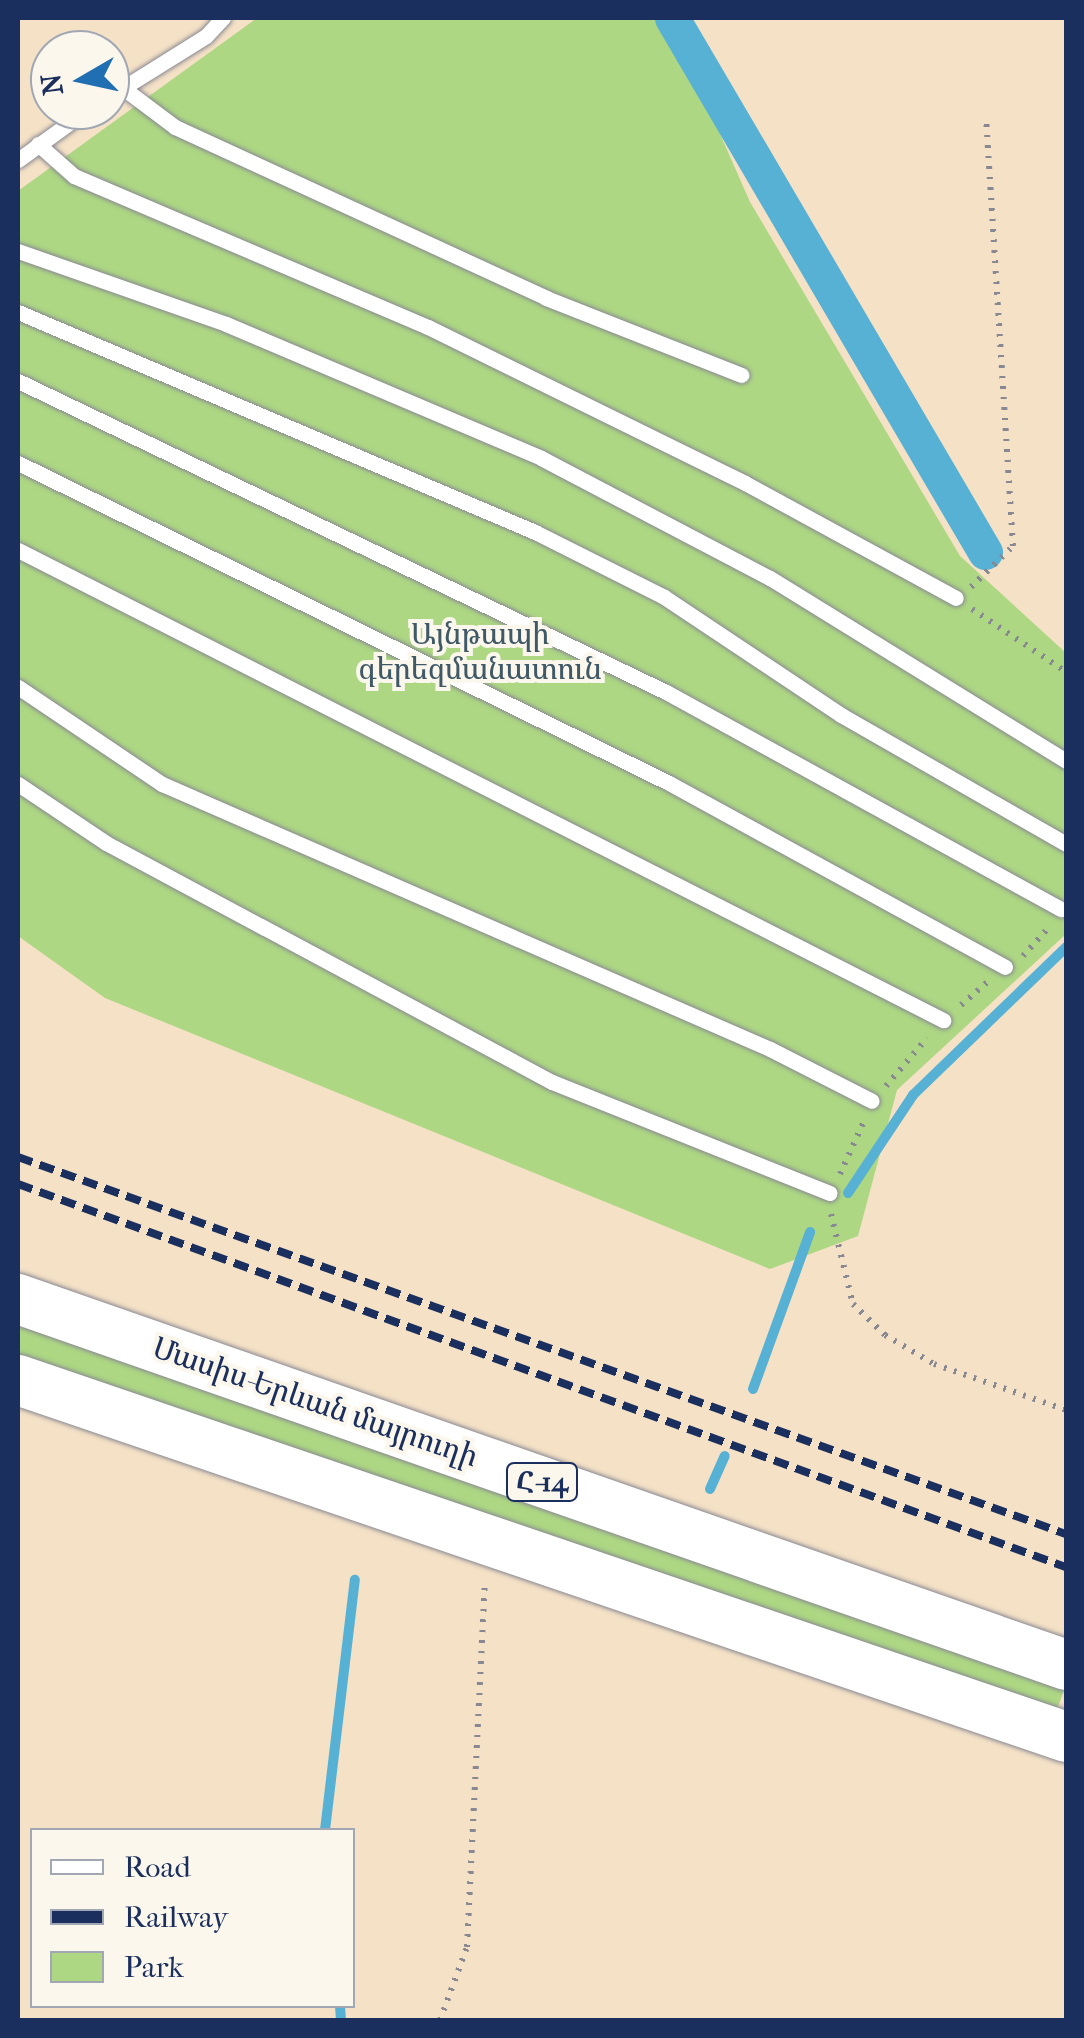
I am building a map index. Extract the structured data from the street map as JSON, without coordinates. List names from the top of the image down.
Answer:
{
  "streets": {
    "main road": ["Մասիս-Երևան մայրուղի", "Հ-14"]
  },
  "parks": ["Այնթապի գերեզմանատուն"],
  "legend": ["Road", "Railway", "Park"],
  "north": "left"
}
